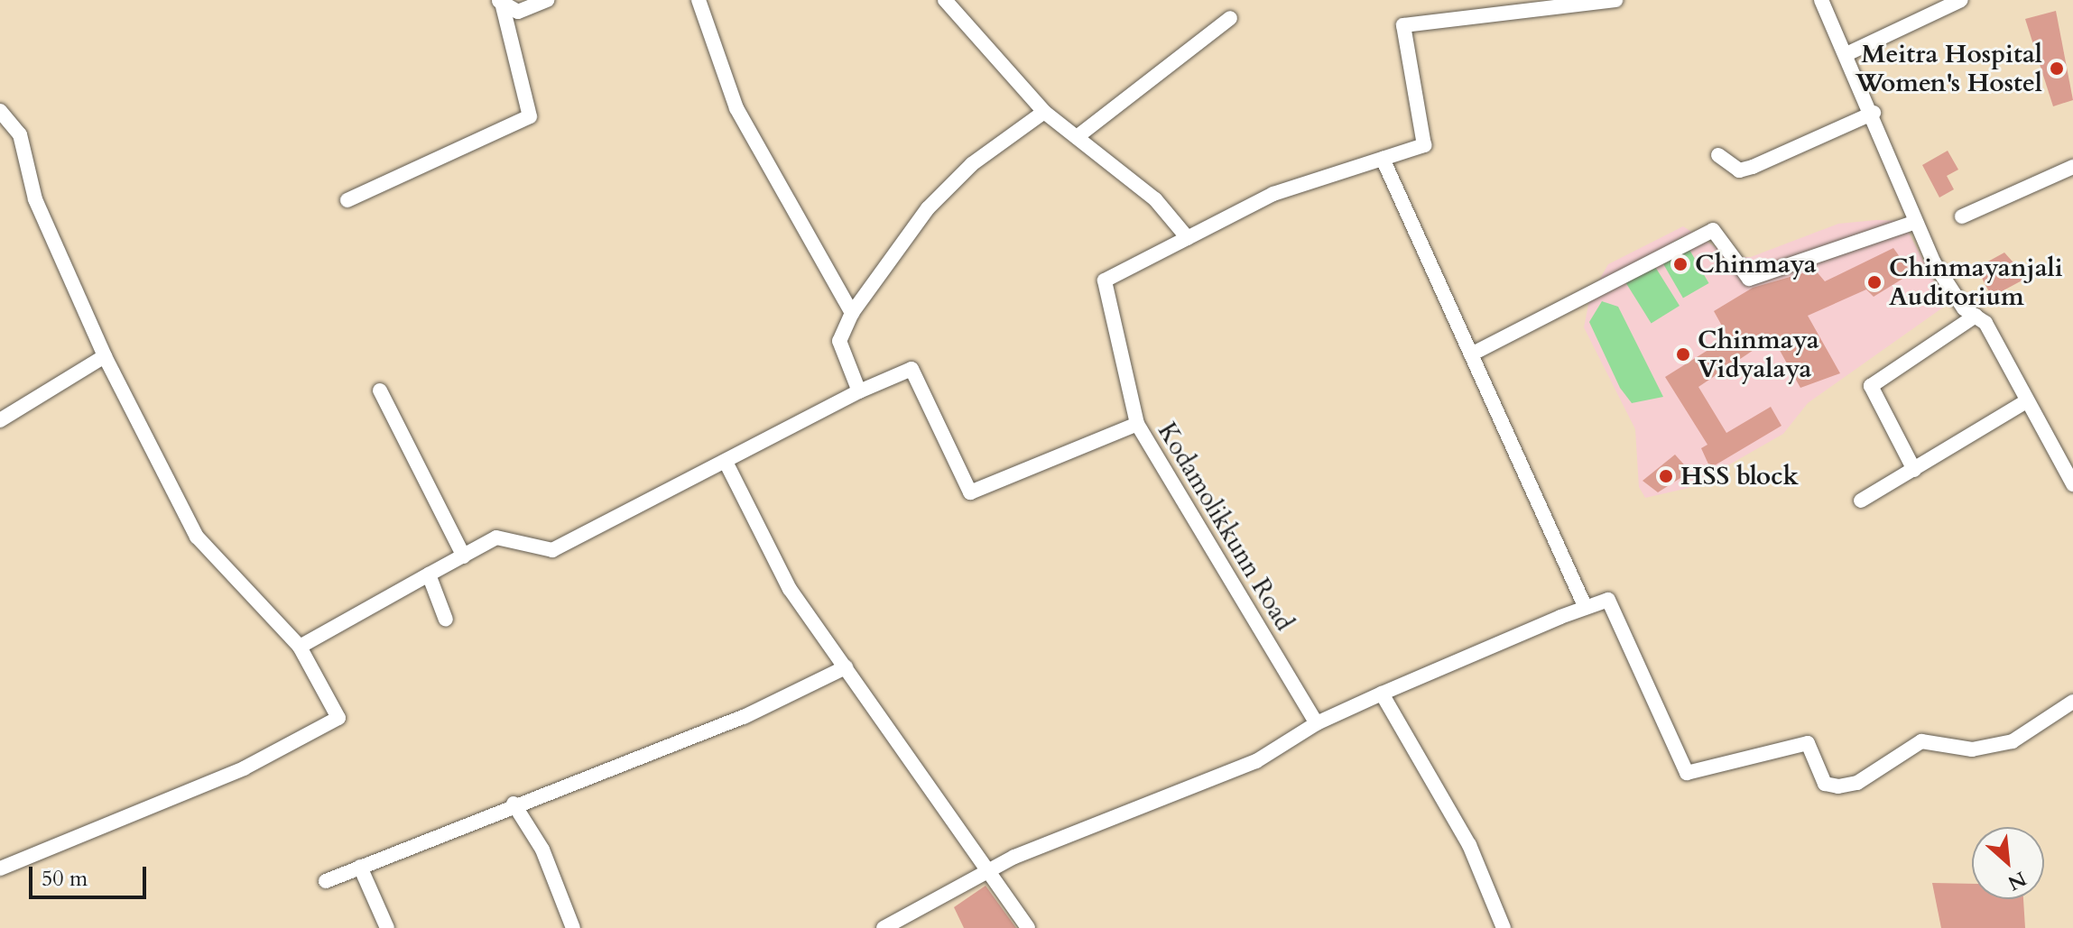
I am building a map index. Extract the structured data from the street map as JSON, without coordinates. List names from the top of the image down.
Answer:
{
  "streets": {
    "street": ["Kodamolikkunn Road"]
  },
  "places": [
    "Meitra Hospital Women's Hostel",
    "Chinmaya",
    "Chinmayanjali Auditorium",
    "Chinmaya Vidyalaya",
    "HSS block"
  ],
  "scale_bar": "50 m",
  "north": "bottom right"
}
